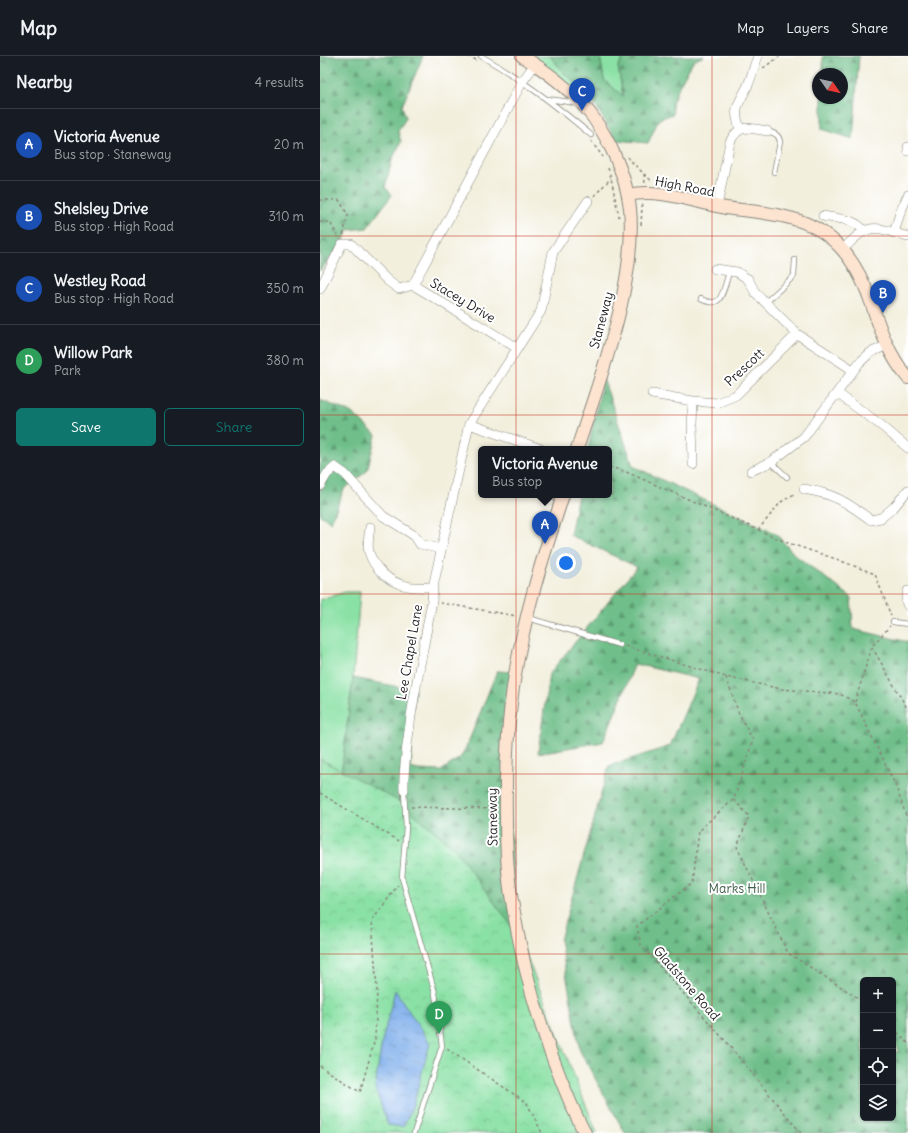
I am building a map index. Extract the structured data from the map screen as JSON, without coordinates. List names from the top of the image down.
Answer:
{
  "streets": {
    "main road": ["High Road", "Staneway"],
    "street": ["Stacey Drive", "Prescott", "Lee Chapel Lane"],
    "path": ["Gladstone Road"]
  },
  "crossings": [
    ["High Road", "Staneway"],
    ["Stacey Drive", "Lee Chapel Lane"]
  ],
  "parks": ["Marks Hill"],
  "north": "bottom right",
  "page": {
    "header": "Map",
    "nav": ["Map", "Layers", "Share"],
    "heading": ["Nearby", "4 results"],
    "pins": [
      "C",
      "B",
      "A",
      "D"
    ],
    "list": [
      {
        "mark": "A",
        "name": "Victoria Avenue",
        "note": "Bus stop · Staneway",
        "value": "20 m"
      },
      {
        "mark": "B",
        "name": "Shelsley Drive",
        "note": "Bus stop · High Road",
        "value": "310 m"
      },
      {
        "mark": "C",
        "name": "Westley Road",
        "note": "Bus stop · High Road",
        "value": "350 m"
      },
      {
        "mark": "D",
        "name": "Willow Park",
        "note": "Park",
        "value": "380 m"
      }
    ],
    "buttons": ["Save", "Share"],
    "popup": ["Victoria Avenue", "Bus stop"],
    "map_buttons": ["+", "−"]
  }
}
